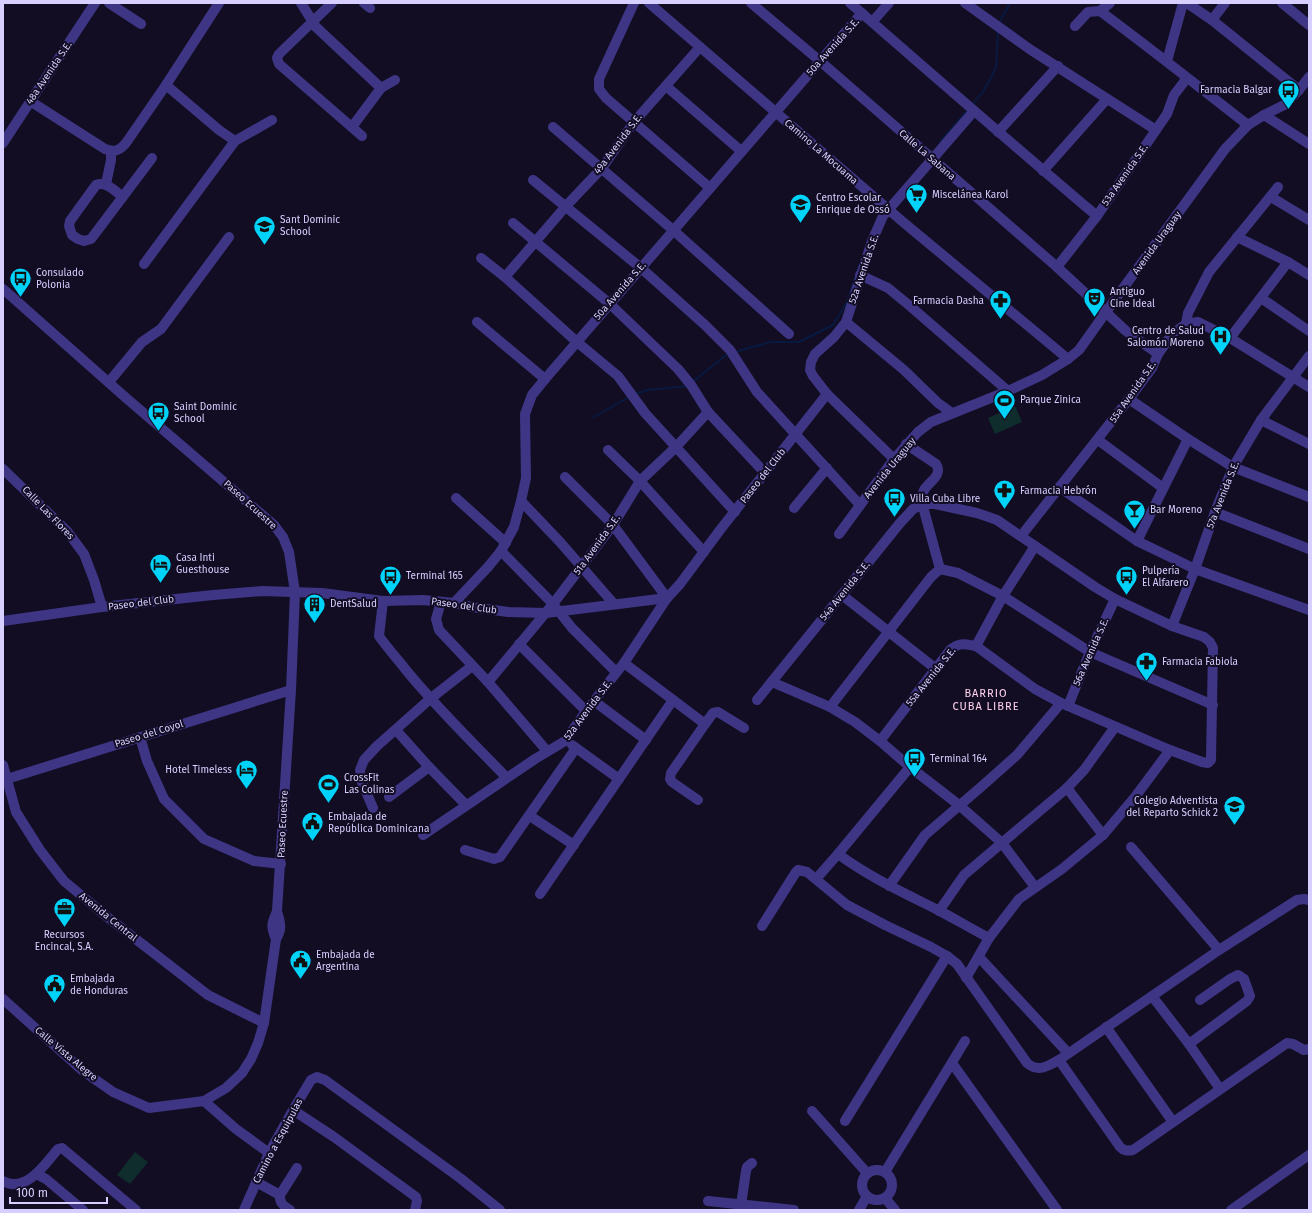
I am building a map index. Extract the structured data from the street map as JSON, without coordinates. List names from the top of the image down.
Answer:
{
  "streets": {
    "street": [
      "50a Avenida S.E.",
      "48a Avenida S.E.",
      "49a Avenida S.E.",
      "Camino La Mocuama",
      "Calle La Sabana",
      "53a Avenida S.E.",
      "Avenida Uraguay",
      "52a Avenida S.E.",
      "55a Avenida S.E.",
      "Paseo del Club",
      "57a Avenida S.E.",
      "Paseo Ecuestre",
      "Calle Las Flores",
      "51a Avenida S.E.",
      "54a Avenida S.E.",
      "56a Avenida S.E.",
      "Paseo del Coyol",
      "Avenida Central",
      "Calle Vista Alegre",
      "Camino a Esquipulas"
    ]
  },
  "crossings": [
    ["50a Avenida S.E.", "Camino La Mocuama"],
    ["50a Avenida S.E.", "Calle La Sabana"],
    ["50a Avenida S.E.", "Paseo del Club"],
    ["49a Avenida S.E.", "Camino La Mocuama"],
    ["Camino La Mocuama", "Avenida Uraguay"],
    ["Camino La Mocuama", "52a Avenida S.E."],
    ["Calle La Sabana", "53a Avenida S.E."],
    ["Calle La Sabana", "Avenida Uraguay"],
    ["Calle La Sabana", "52a Avenida S.E."],
    ["Calle La Sabana", "55a Avenida S.E."],
    ["Avenida Uraguay", "52a Avenida S.E."],
    ["52a Avenida S.E.", "Paseo del Club"],
    ["Paseo del Club", "Paseo Ecuestre"],
    ["Paseo del Club", "Calle Las Flores"],
    ["Paseo del Club", "51a Avenida S.E."],
    ["Paseo Ecuestre", "Paseo del Coyol"],
    ["Paseo Ecuestre", "Avenida Central"],
    ["Paseo Ecuestre", "Calle Vista Alegre"],
    ["Paseo del Coyol", "Avenida Central"]
  ],
  "districts": ["BARRIO CUBA LIBRE"],
  "places": {
    "bus stop": [
      "Farmacia Balgar",
      "Consulado Polonia",
      "Saint Dominic School",
      "Villa Cuba Libre",
      "Terminal 165",
      "Pulpería El Alfarero",
      "Terminal 164"
    ],
    "supermarket": ["Miscelánea Karol"],
    "school or university": ["Centro Escolar Enrique de Ossó", "Sant Dominic School", "Colegio Adventista del Reparto Schick 2"],
    "theatre": ["Antiguo Cine Ideal"],
    "pharmacy": ["Farmacia Dasha", "Farmacia Hebrón", "Farmacia Fabiola"],
    "hospital": ["Centro de Salud Salomón Moreno"],
    "sports": ["Parque Zinica", "CrossFit Las Colinas"],
    "bar": ["Bar Moreno"],
    "hotel": ["Casa Inti Guesthouse", "Hotel Timeless"],
    "building": ["DentSalud"],
    "public building": ["Embajada de República Dominicana", "Embajada de Argentina", "Embajada de Honduras"],
    "office": ["Recursos Encincal, S.A."]
  },
  "scale_bar": "100 m"
}
